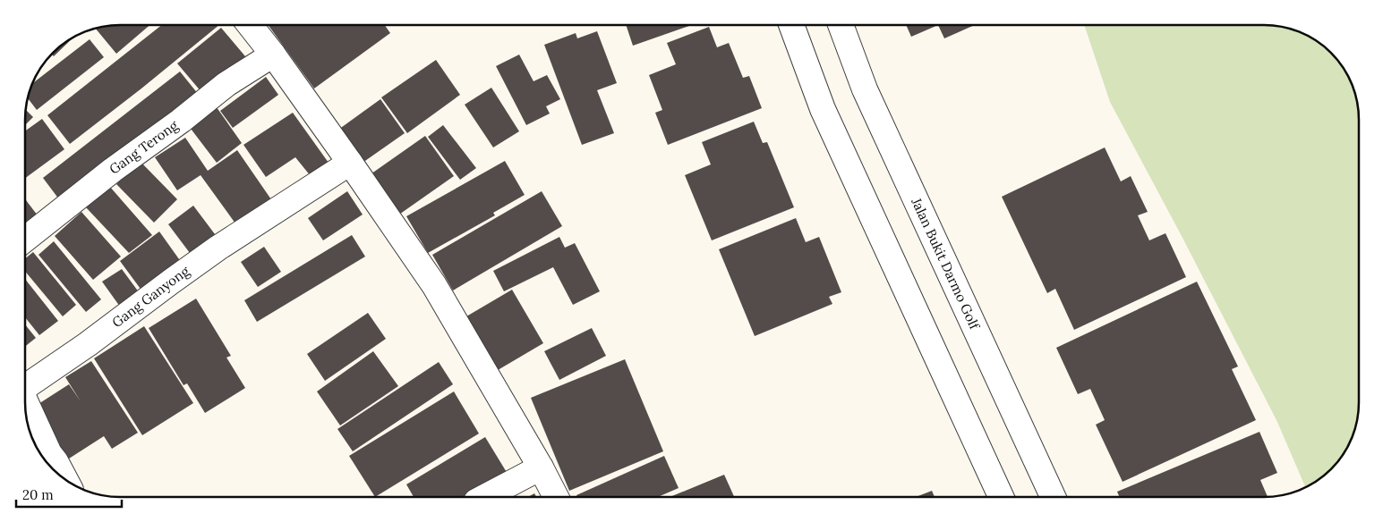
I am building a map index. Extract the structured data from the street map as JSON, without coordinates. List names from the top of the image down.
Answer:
{
  "streets": {
    "street": ["Gang Terong", "Jalan Bukit Darmo Golf", "Gang Ganyong"]
  },
  "scale_bar": "20 m"
}
